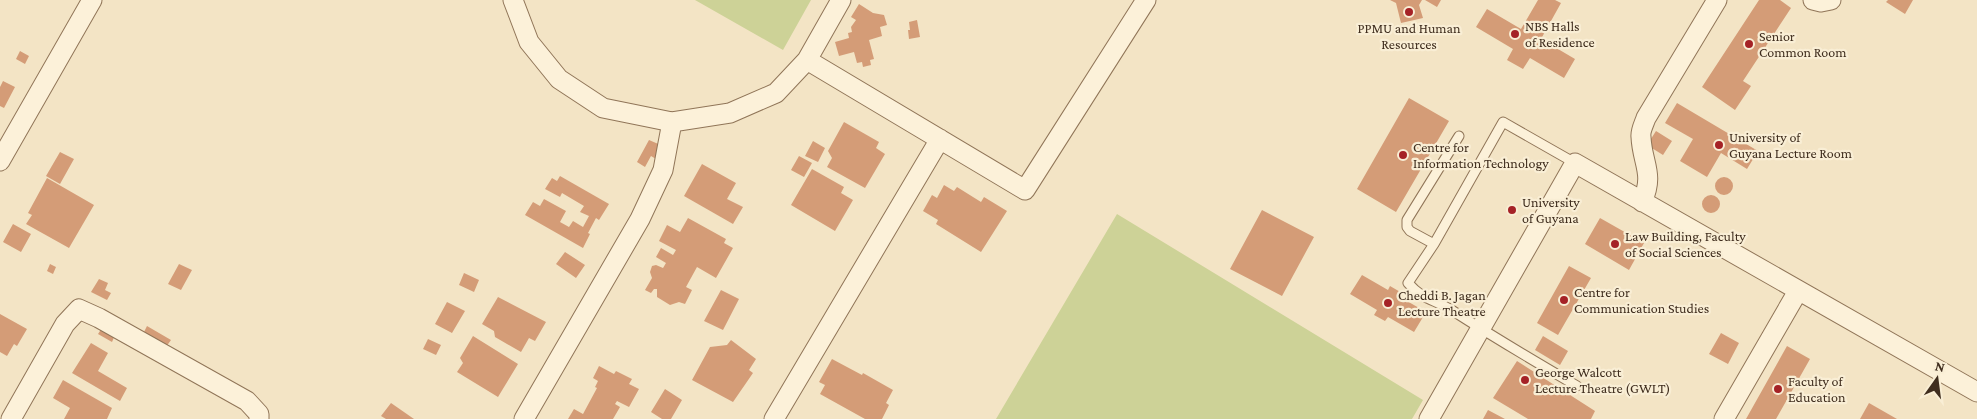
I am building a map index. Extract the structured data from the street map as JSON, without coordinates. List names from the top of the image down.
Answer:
{
  "places": [
    "PPMU and Human Resources",
    "NBS Halls of Residence",
    "Senior Common Room",
    "University of Guyana Lecture Room",
    "Centre for Information Technology",
    "University of Guyana",
    "Law Building, Faculty of Social Sciences",
    "Centre for Communication Studies",
    "Cheddi B. Jagan Lecture Theatre",
    "George Walcott Lecture Theatre (GWLT)",
    "Faculty of Education"
  ],
  "north": "top"
}
